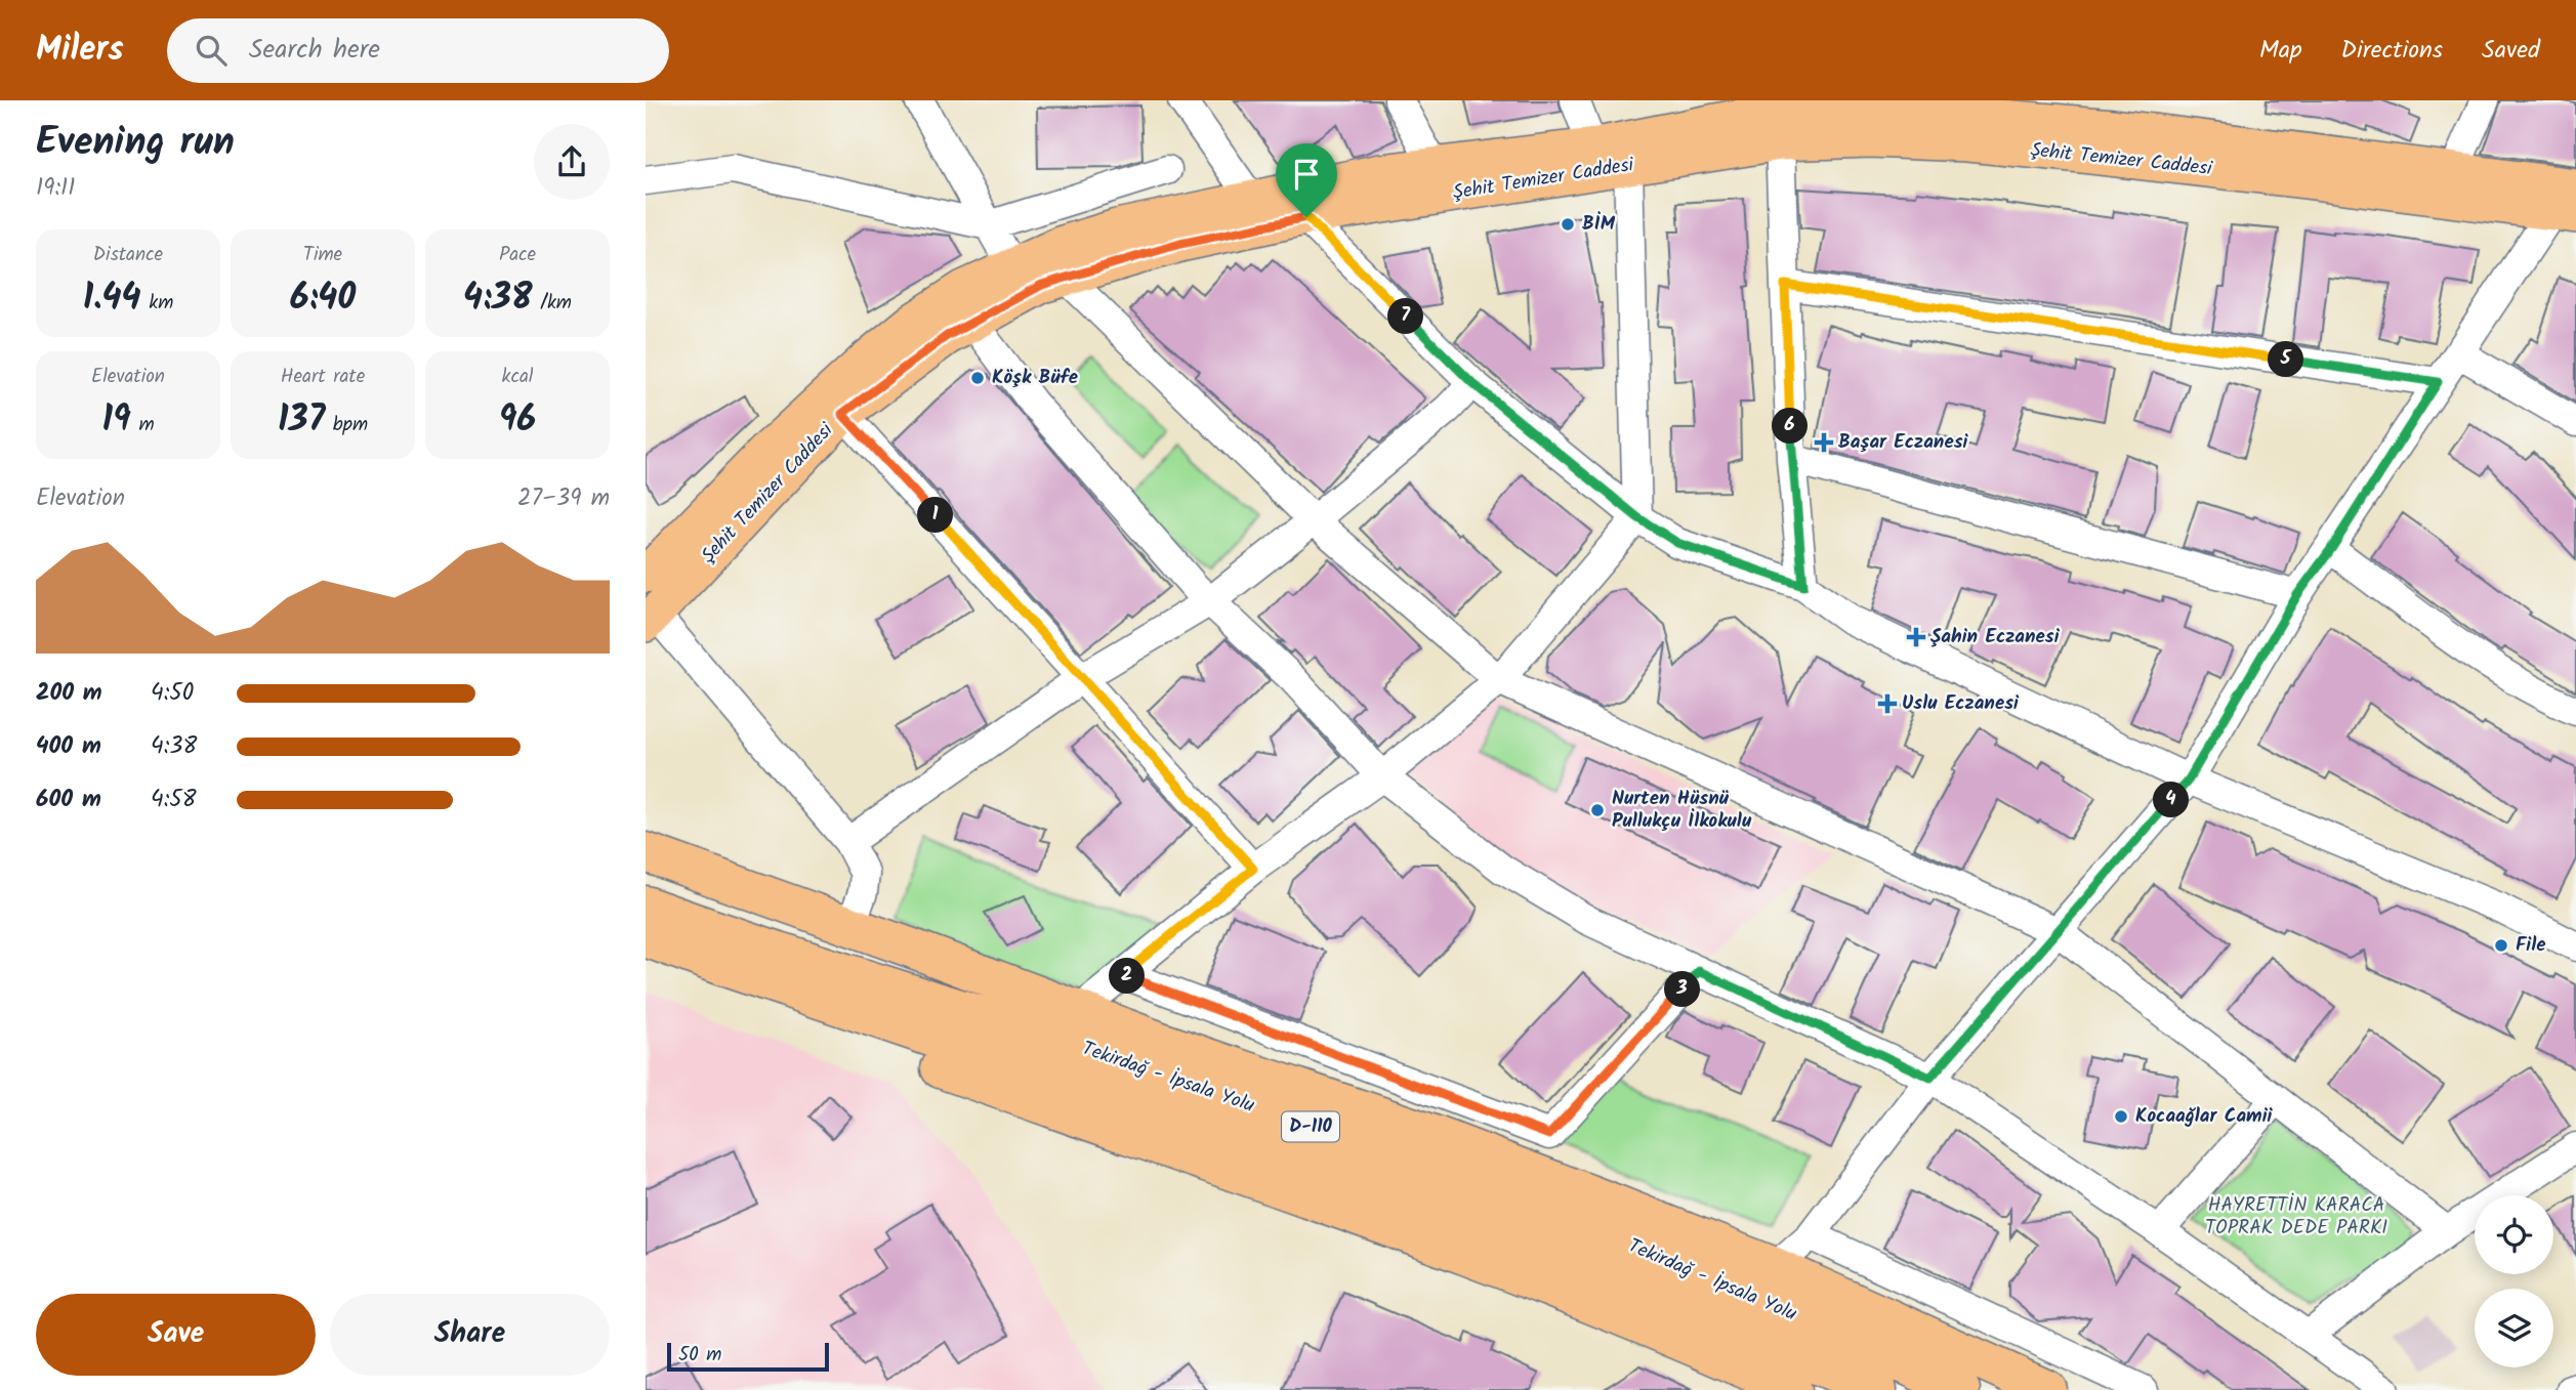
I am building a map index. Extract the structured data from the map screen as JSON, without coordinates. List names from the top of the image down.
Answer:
{
  "streets": {
    "highway": ["Tekirdağ - İpsala Yolu", "D-110"],
    "main road": ["Şehit Temizer Caddesi"]
  },
  "parks": ["HAYRETTİN KARACA TOPRAK DEDE PARKI"],
  "places": {
    "other": [
      "BİM",
      "Köşk Büfe",
      "Nurten Hüsnü Pullukçu İlkokulu",
      "File",
      "Kocaağlar Camii"
    ],
    "health": ["Başar Eczanesi", "Şahin Eczanesi", "Uslu Eczanesi"]
  },
  "scale_bar": "50 m",
  "page": {
    "header": "Milers",
    "search": "Search here",
    "nav": ["Map", "Directions", "Saved"],
    "heading": ["Evening run", "19:11"],
    "stats": [
      ["Distance", "1.44 km"],
      ["Time", "6:40"],
      ["Pace", "4:38 /km"],
      ["Elevation", "19 m"],
      ["Heart rate", "137 bpm"],
      ["kcal", "96"]
    ],
    "pins": [
      "7",
      "5",
      "6",
      "1",
      "4",
      "2",
      "3"
    ],
    "chart": ["Elevation", "27–39 m"],
    "list": [
      {
        "name": "200 m",
        "note": "4:50"
      },
      {
        "name": "400 m",
        "note": "4:38"
      },
      {
        "name": "600 m",
        "note": "4:58"
      }
    ],
    "buttons": ["Save", "Share"],
    "scale": "50 m"
  }
}
